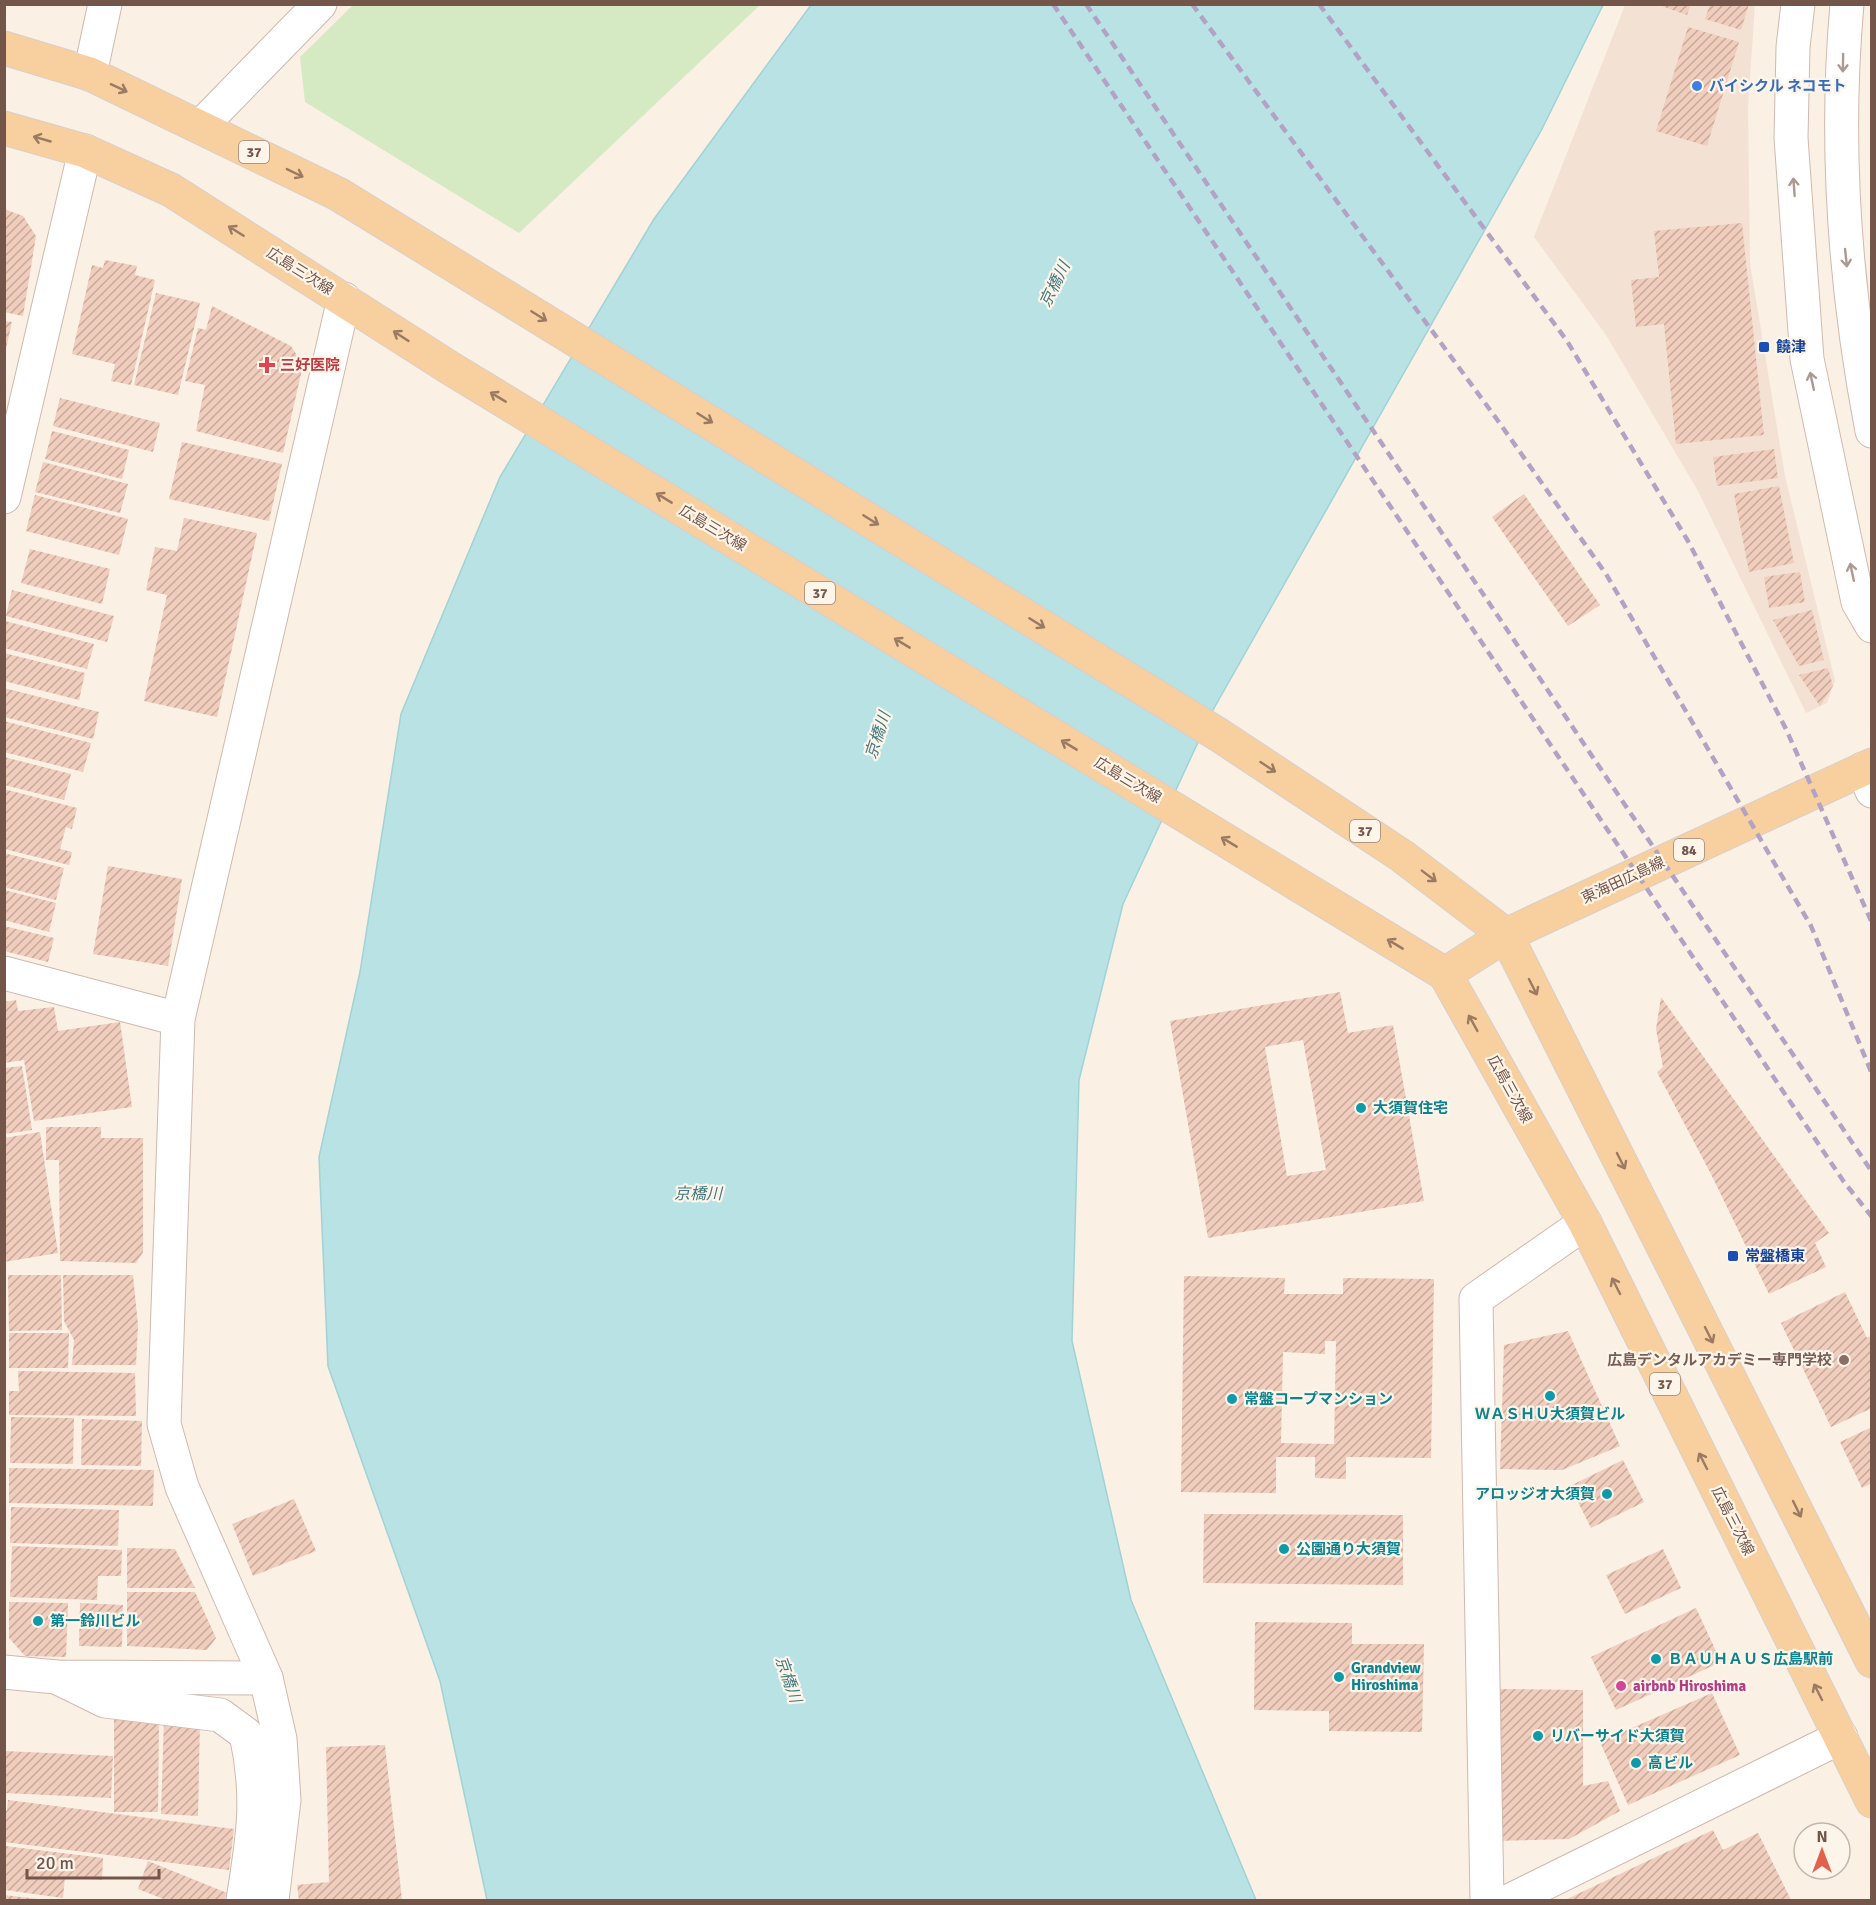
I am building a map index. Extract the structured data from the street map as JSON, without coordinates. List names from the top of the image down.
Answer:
{
  "streets": {
    "main road": [
      "37",
      "広島三次線",
      "84",
      "東海田広島線"
    ]
  },
  "crossings": [
    ["37", "東海田広島線"],
    ["広島三次線", "東海田広島線"]
  ],
  "water": ["京橋川"],
  "places": {
    "other": [
      "バイシクル ネコモト",
      "大須賀住宅",
      "広島デンタルアカデミー専門学校",
      "ＷＡＳＨＵ大須賀ビル",
      "常盤コープマンション",
      "アロッジオ大須賀",
      "公園通り大須賀",
      "第一鈴川ビル",
      "ＢＡＵＨＡＵＳ広島駅前",
      "Grandview Hiroshima",
      "airbnb Hiroshima",
      "リバーサイド大須賀",
      "高ビル"
    ],
    "transit": ["饒津", "常盤橋東"],
    "health": ["三好医院"]
  },
  "scale_bar": "20 m",
  "north": "top"
}
